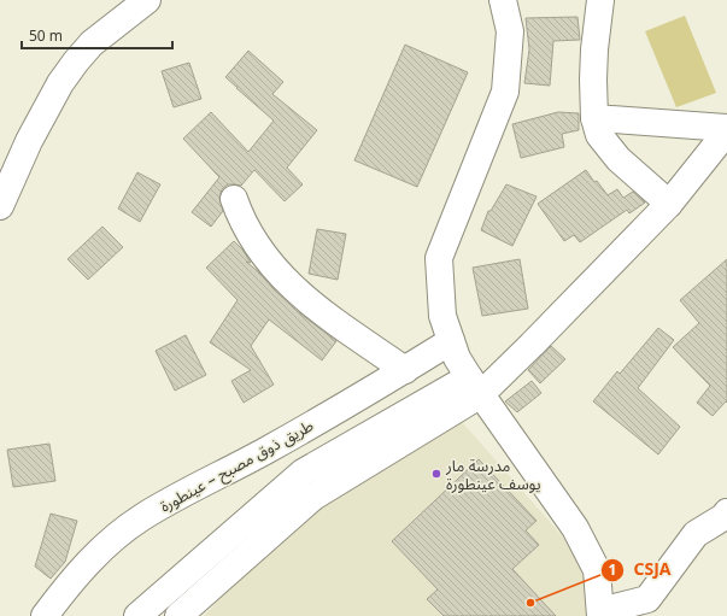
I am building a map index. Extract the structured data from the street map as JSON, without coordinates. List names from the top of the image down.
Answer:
{
  "streets": {
    "street": ["طريق ذوق مصبح – عينطورة"]
  },
  "places": ["مدرسة مار يوسف عينطورة", "CSJA"],
  "scale_bar": "50 m"
}
